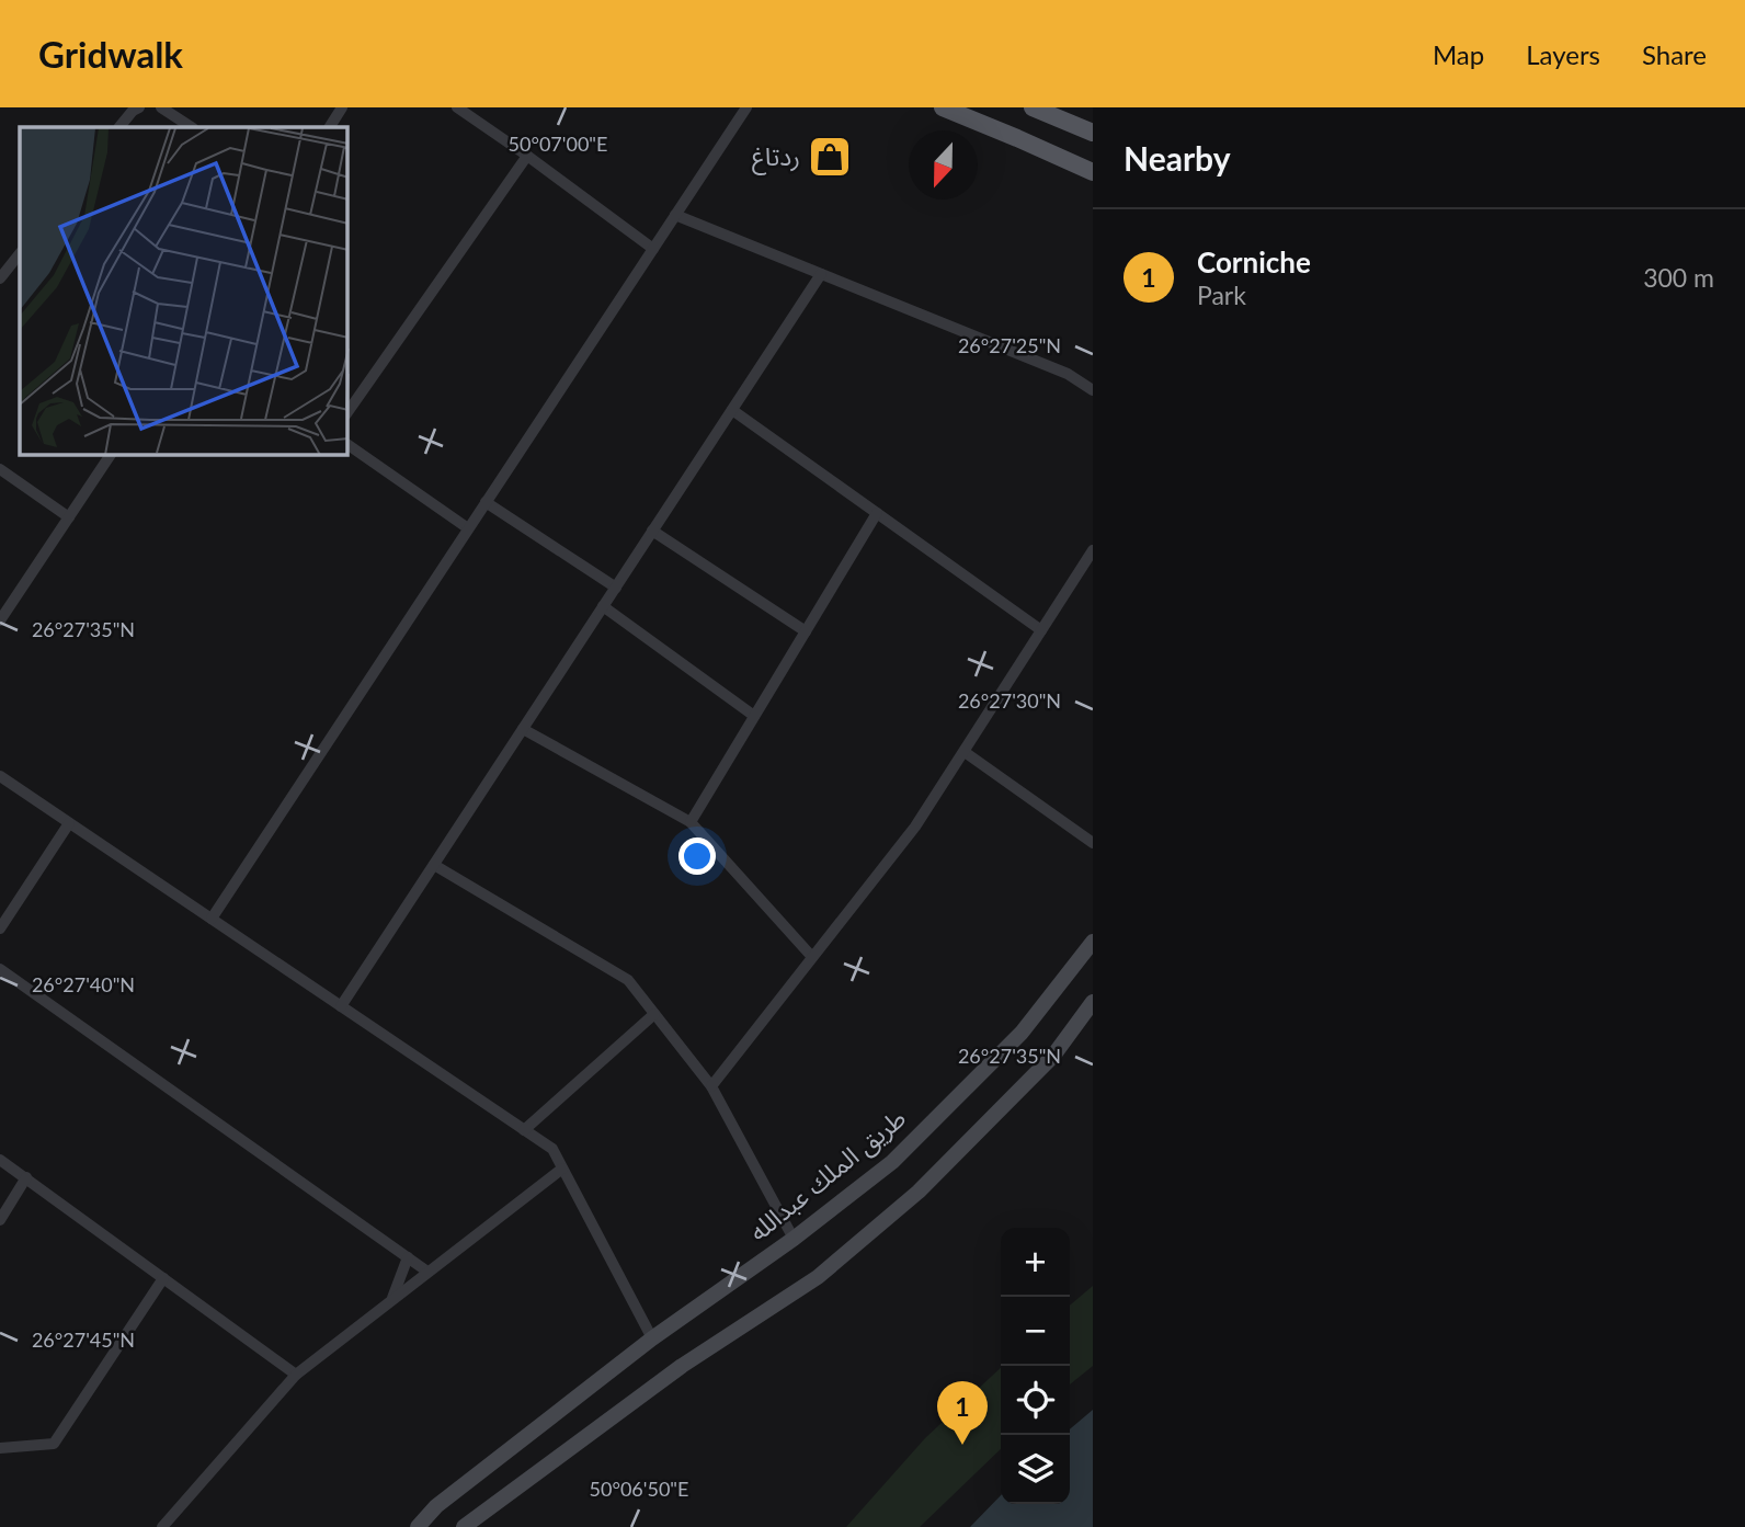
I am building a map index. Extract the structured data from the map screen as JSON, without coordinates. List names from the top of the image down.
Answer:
{
  "streets": {
    "street": ["طريق الملك عبدالله"]
  },
  "places": {
    "shop": ["ردتاغ"]
  },
  "north": "bottom",
  "page": {
    "header": "Gridwalk",
    "nav": ["Map", "Layers", "Share"],
    "heading": "Nearby",
    "list": [
      {
        "mark": "1",
        "name": "Corniche",
        "note": "Park",
        "value": "300 m"
      }
    ],
    "map_buttons": ["+", "−"],
    "pins": "1"
  },
  "coordinates": [
    "50°07'00\"E",
    "26°27'25\"N",
    "26°27'35\"N",
    "26°27'30\"N",
    "26°27'40\"N",
    "26°27'45\"N",
    "50°06'50\"E"
  ]
}
